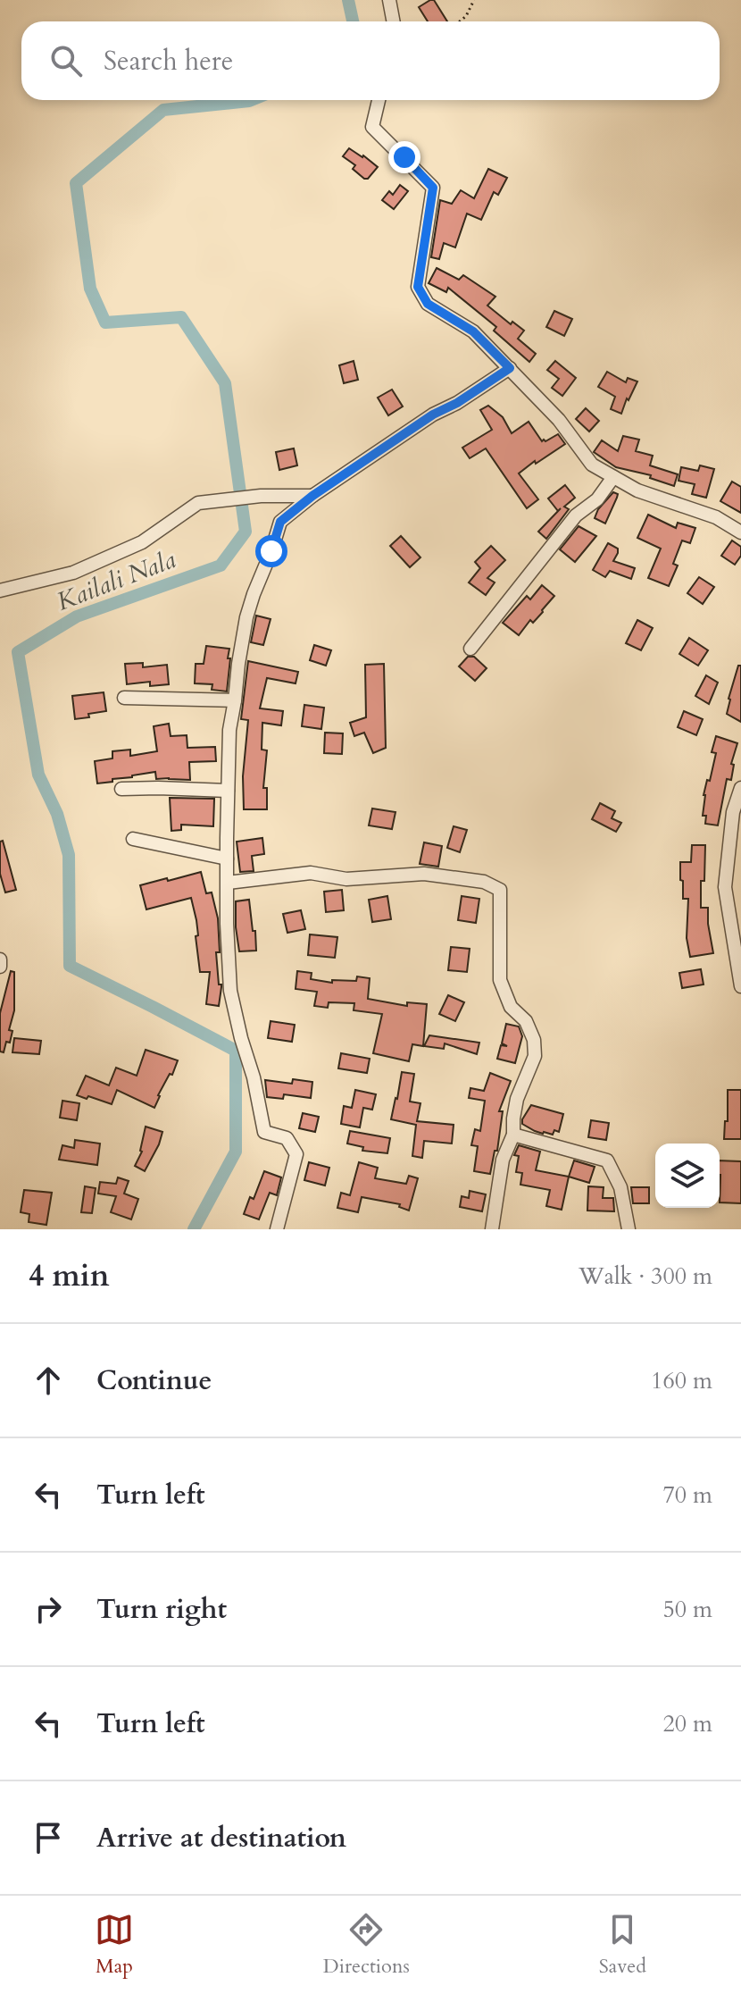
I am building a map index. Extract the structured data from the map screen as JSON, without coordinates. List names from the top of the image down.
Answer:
{
  "water": ["Kailali Nala"],
  "page": {
    "search": "Search here",
    "heading": ["4 min", "Walk · 300 m"],
    "list": [
      ["Continue", "160 m"],
      ["Turn left", "70 m"],
      ["Turn right", "50 m"],
      ["Turn left", "20 m"],
      "Arrive at destination"
    ],
    "nav": ["Map", "Directions", "Saved"]
  }
}
